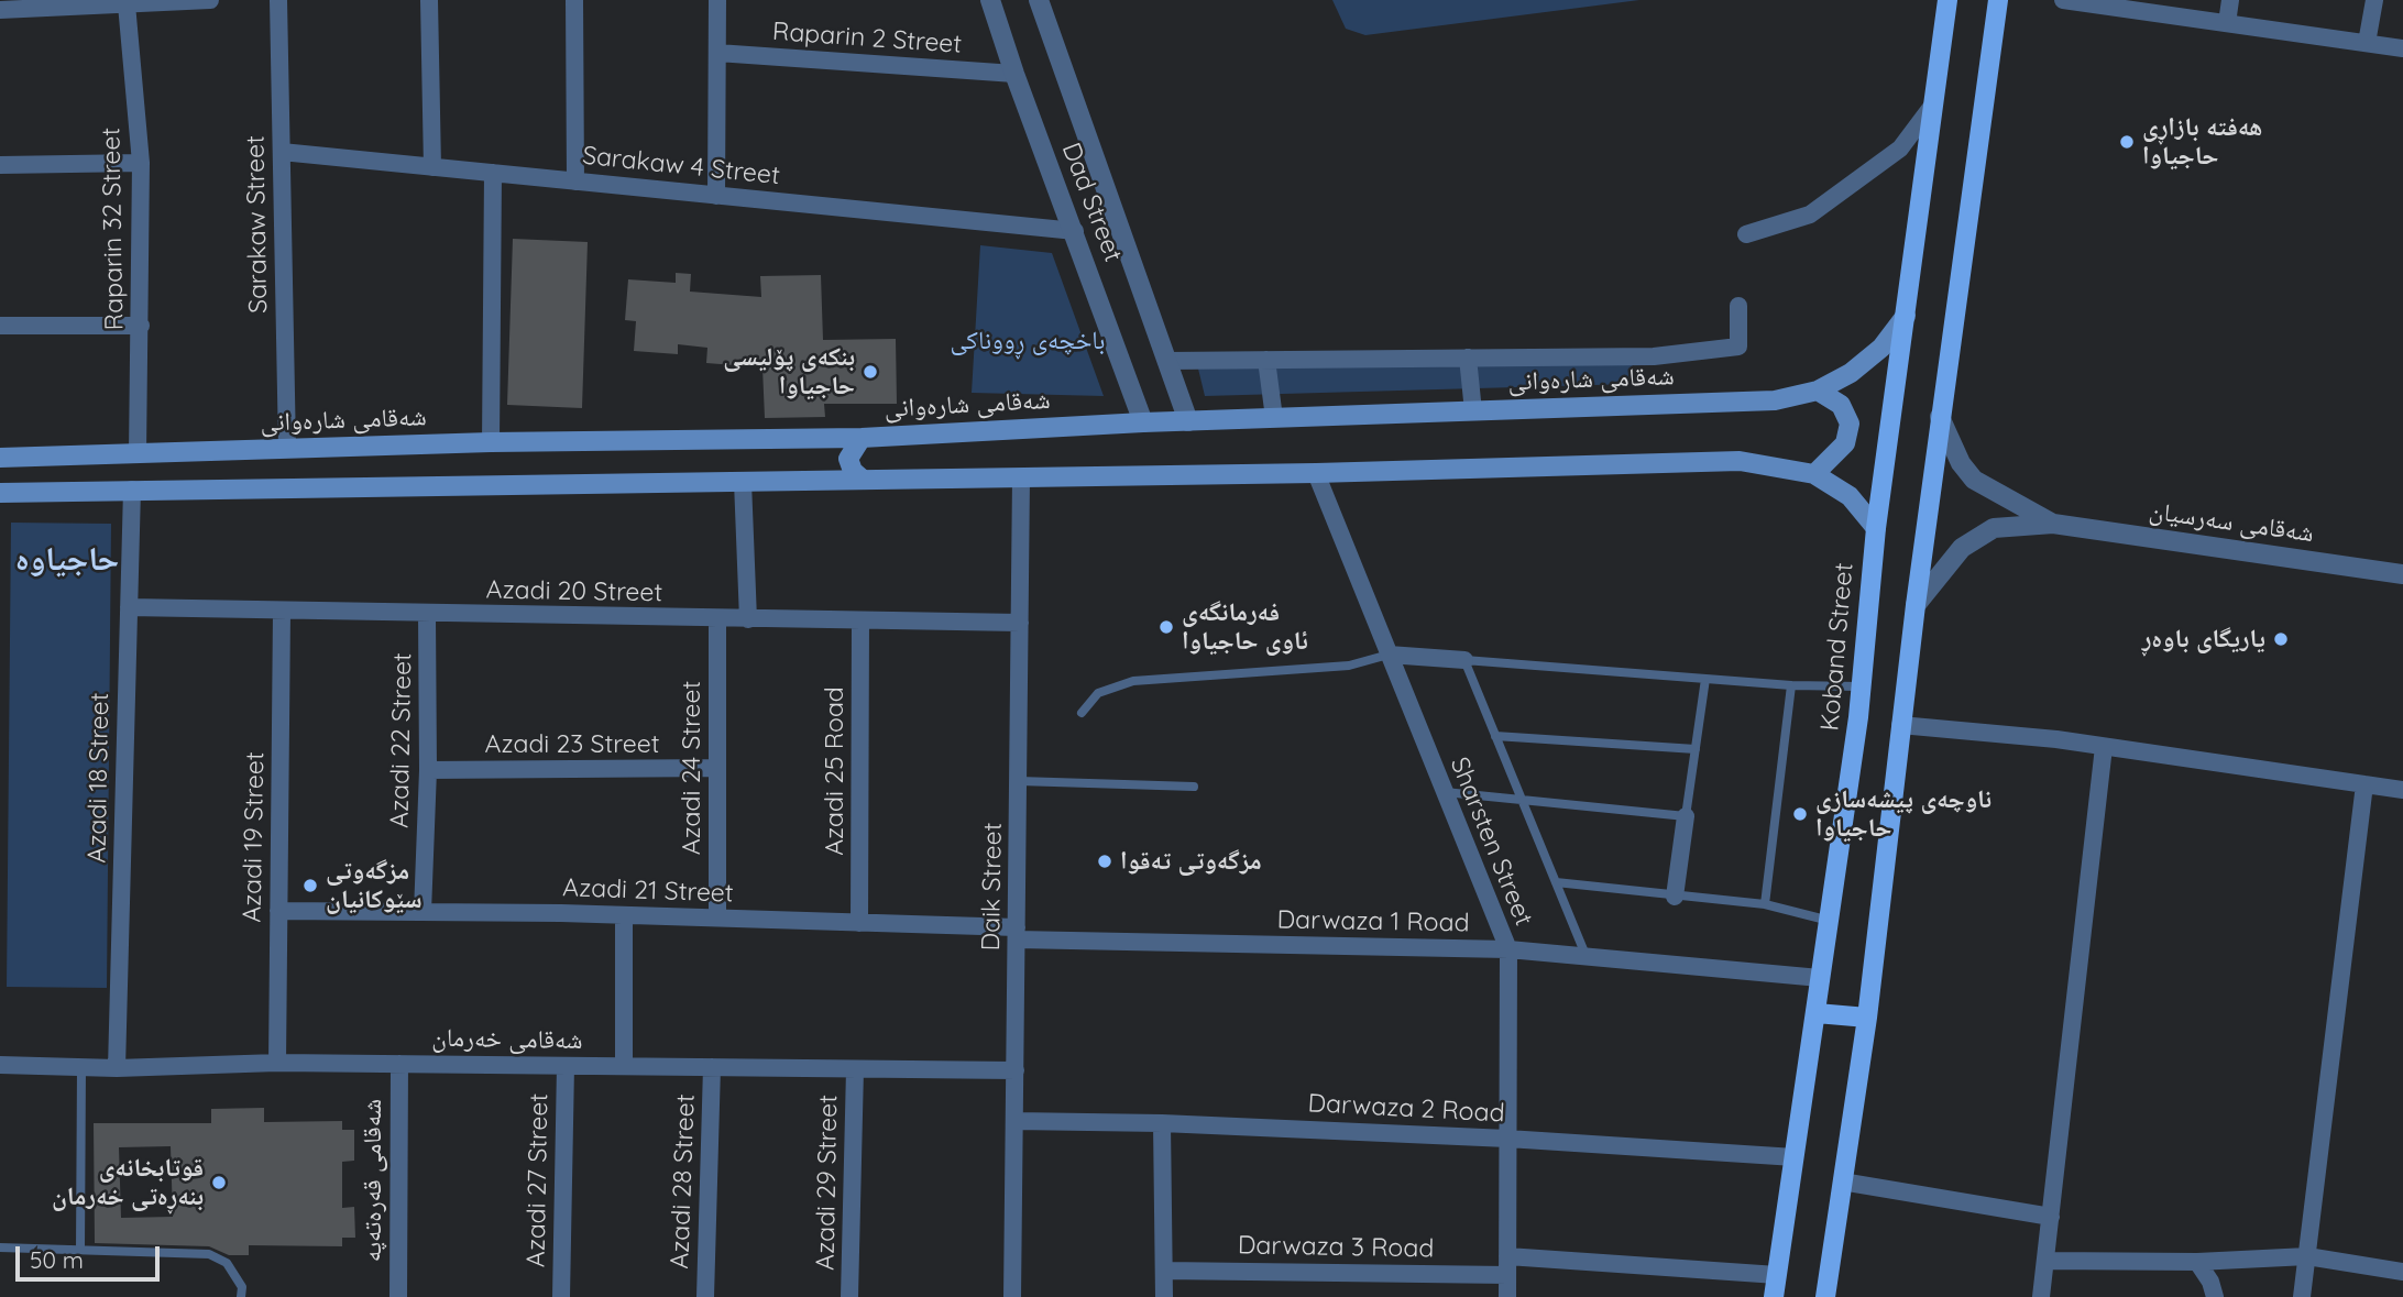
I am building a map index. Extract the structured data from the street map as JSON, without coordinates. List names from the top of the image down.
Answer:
{
  "streets": {
    "main road": ["شەقامی شارەوانی", "Koband Street"],
    "street": [
      "Raparin 2 Street",
      "Sarakaw 4 Street",
      "Dad Street",
      "Sarakaw Street",
      "Raparin 32 Street",
      "شەقامی سەرسیان",
      "Azadi 20 Street",
      "Azadi 22 Street",
      "Azadi 23 Street",
      "Azadi 24 Street",
      "Azadi 25 Road",
      "Azadi 18 Street",
      "Azadi 19 Street",
      "Sharsten Street",
      "Daik Street",
      "Azadi 21 Street",
      "Darwaza 1 Road",
      "شەقامی خەرمان",
      "Darwaza 2 Road",
      "شەقامی قەرەتەپە",
      "Azadi 27 Street",
      "Azadi 28 Street",
      "Azadi 29 Street",
      "Darwaza 3 Road"
    ]
  },
  "crossings": [
    ["Raparin 2 Street", "Dad Street"],
    ["Sarakaw 4 Street", "Dad Street"],
    ["Sarakaw 4 Street", "Sarakaw Street"],
    ["Dad Street", "شەقامی شارەوانی"],
    ["Sarakaw Street", "شەقامی شارەوانی"],
    ["Raparin 32 Street", "شەقامی شارەوانی"],
    ["شەقامی شارەوانی", "Koband Street"],
    ["Azadi 20 Street", "Azadi 22 Street"],
    ["Azadi 20 Street", "Azadi 24 Street"],
    ["Azadi 20 Street", "Azadi 25 Road"],
    ["Azadi 20 Street", "Azadi 18 Street"],
    ["Azadi 20 Street", "Azadi 19 Street"],
    ["Azadi 20 Street", "Daik Street"],
    ["Koband Street", "Darwaza 1 Road"],
    ["Koband Street", "Darwaza 2 Road"],
    ["Koband Street", "Darwaza 3 Road"],
    ["Azadi 22 Street", "Azadi 23 Street"],
    ["Azadi 22 Street", "Azadi 21 Street"],
    ["Azadi 23 Street", "Azadi 24 Street"],
    ["Azadi 24 Street", "Azadi 21 Street"],
    ["Azadi 25 Road", "Azadi 21 Street"],
    ["Azadi 18 Street", "شەقامی خەرمان"],
    ["Azadi 19 Street", "Azadi 21 Street"],
    ["Azadi 19 Street", "شەقامی خەرمان"],
    ["Sharsten Street", "Darwaza 1 Road"],
    ["Sharsten Street", "Darwaza 2 Road"],
    ["Sharsten Street", "Darwaza 3 Road"],
    ["Daik Street", "Azadi 21 Street"],
    ["Daik Street", "Darwaza 1 Road"],
    ["Daik Street", "شەقامی خەرمان"],
    ["Daik Street", "Darwaza 2 Road"],
    ["Azadi 21 Street", "Darwaza 1 Road"],
    ["شەقامی خەرمان", "شەقامی قەرەتەپە"],
    ["شەقامی خەرمان", "Azadi 27 Street"],
    ["شەقامی خەرمان", "Azadi 28 Street"],
    ["شەقامی خەرمان", "Azadi 29 Street"]
  ],
  "districts": ["حاجیاوە"],
  "parks": ["باخچەی ڕووناکی"],
  "places": [
    "هەفتە بازاڕی حاجیاوا",
    "بنکەی پۆلیسی حاجیاوا",
    "فەرمانگەی ئاوی حاجیاوا",
    "یاریگای باوەڕ",
    "ناوچەی پیشەسازی حاجیاوا",
    "مزگەوتی تەقوا",
    "مزگەوتی سێوکانیان",
    "قوتابخانەی بنەڕەتی خەرمان"
  ],
  "scale_bar": "50 m"
}
